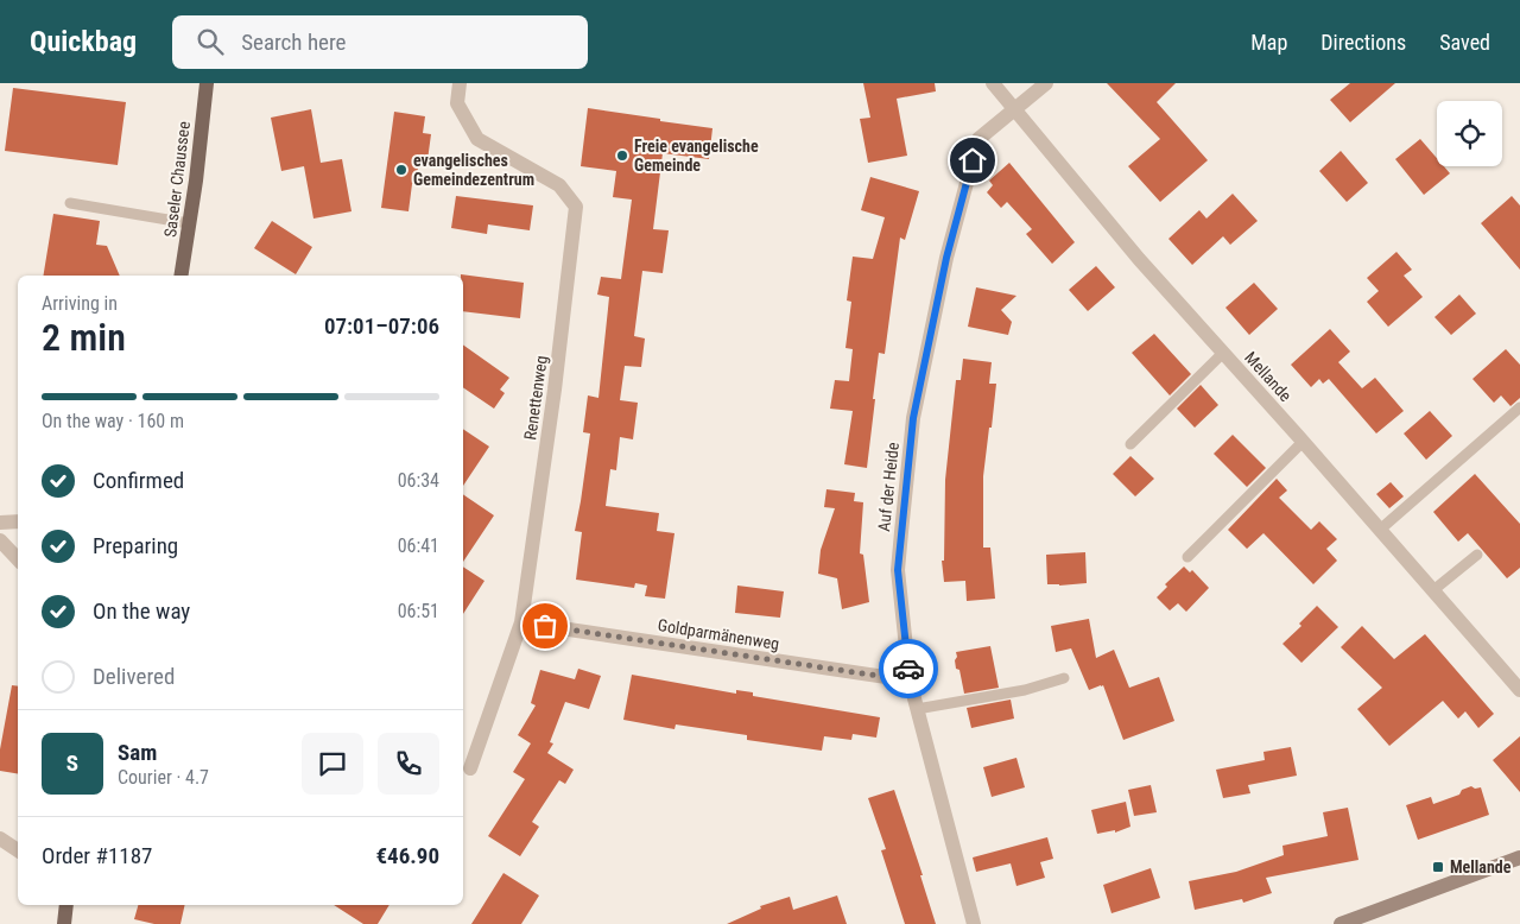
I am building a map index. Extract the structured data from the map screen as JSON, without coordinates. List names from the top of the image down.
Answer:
{
  "streets": {
    "main road": ["Saseler Chaussee"],
    "street": [
      "Mellande",
      "Renettenweg",
      "Auf der Heide",
      "Goldparmänenweg"
    ]
  },
  "crossings": [
    ["Mellande", "Auf der Heide"],
    ["Renettenweg", "Goldparmänenweg"],
    ["Auf der Heide", "Goldparmänenweg"]
  ],
  "places": {
    "other": ["Freie evangelische Gemeinde", "evangelisches Gemeindezentrum"],
    "transit": ["Mellande"]
  },
  "page": {
    "header": "Quickbag",
    "search": "Search here",
    "nav": ["Map", "Directions", "Saved"],
    "heading": ["2 min", "Arriving in", "07:01–07:06"],
    "panel": [
      "Sam",
      "Courier · 4.7",
      "Order #1187",
      "€46.90"
    ],
    "bar": "On the way · 160 m",
    "list": [
      ["Confirmed", "06:34"],
      ["Preparing", "06:41"],
      ["On the way", "06:51"],
      "Delivered"
    ],
    "round": "S"
  }
}
